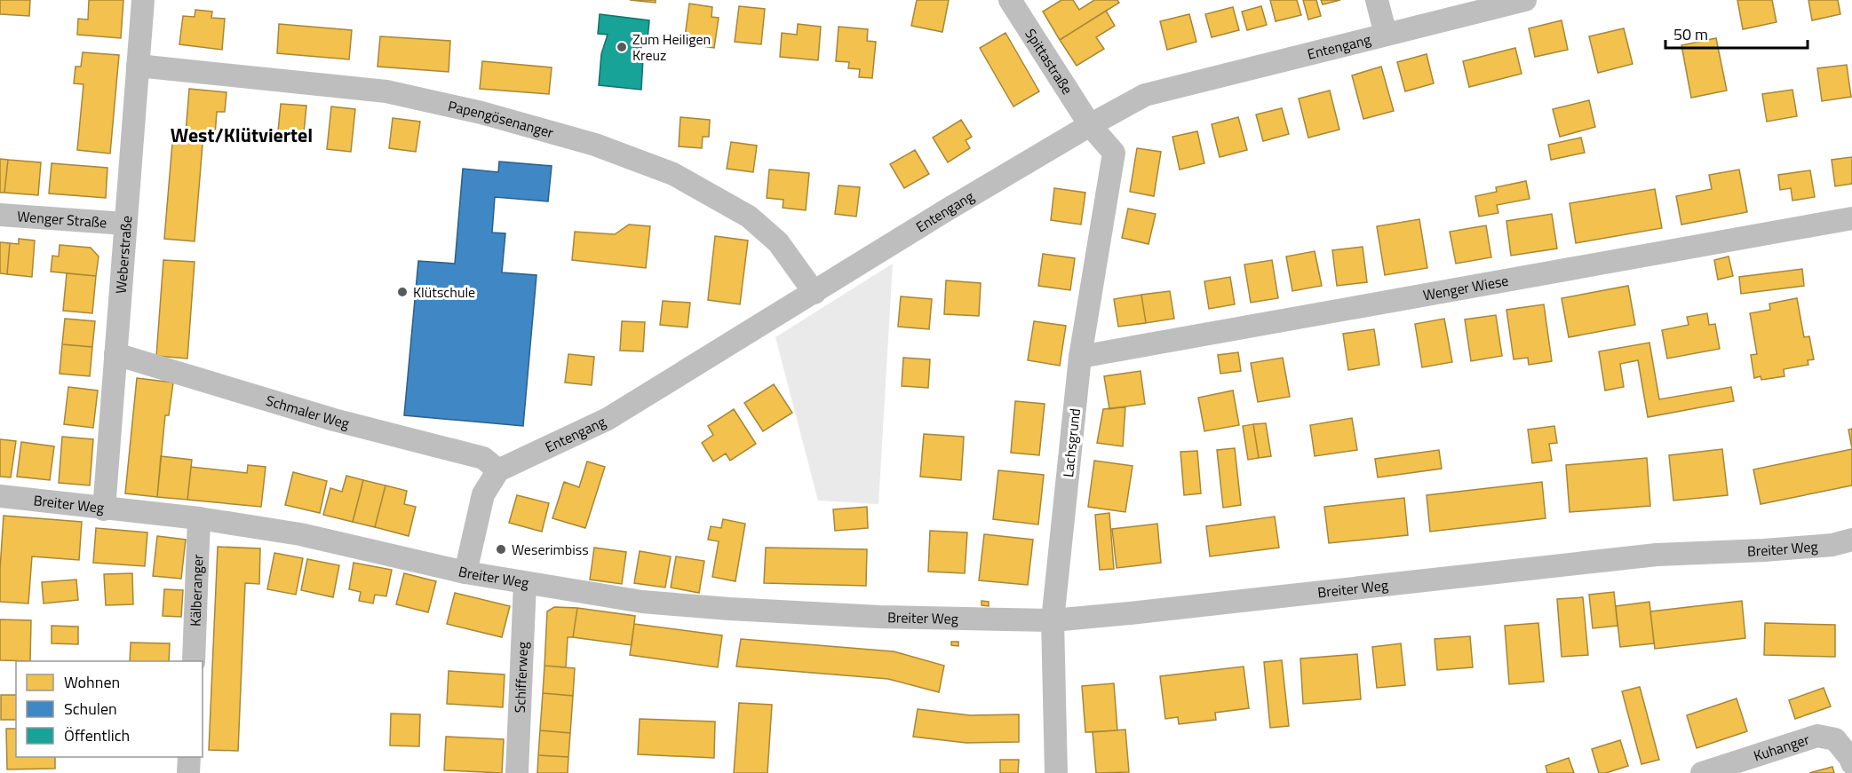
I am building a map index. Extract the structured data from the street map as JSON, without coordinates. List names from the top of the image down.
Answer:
{
  "streets": {
    "street": [
      "Entengang",
      "Spittastraße",
      "Papengösenanger",
      "Wenger Straße",
      "Weberstraße",
      "Wenger Wiese",
      "Schmaler Weg",
      "Lachsgrund",
      "Breiter Weg",
      "Kälberanger",
      "Schifferweg",
      "Kuhanger"
    ]
  },
  "crossings": [
    ["Entengang", "Spittastraße"],
    ["Entengang", "Papengösenanger"],
    ["Entengang", "Schmaler Weg"],
    ["Entengang", "Lachsgrund"],
    ["Spittastraße", "Lachsgrund"],
    ["Papengösenanger", "Weberstraße"],
    ["Wenger Straße", "Weberstraße"],
    ["Weberstraße", "Schmaler Weg"],
    ["Weberstraße", "Breiter Weg"],
    ["Wenger Wiese", "Lachsgrund"],
    ["Lachsgrund", "Breiter Weg"],
    ["Breiter Weg", "Kälberanger"],
    ["Breiter Weg", "Schifferweg"]
  ],
  "districts": ["West/Klütviertel"],
  "places": ["Zum Heiligen Kreuz", "Klütschule", "Weserimbiss"],
  "legend": ["Wohnen", "Schulen", "Öffentlich"],
  "scale_bar": "50 m"
}
